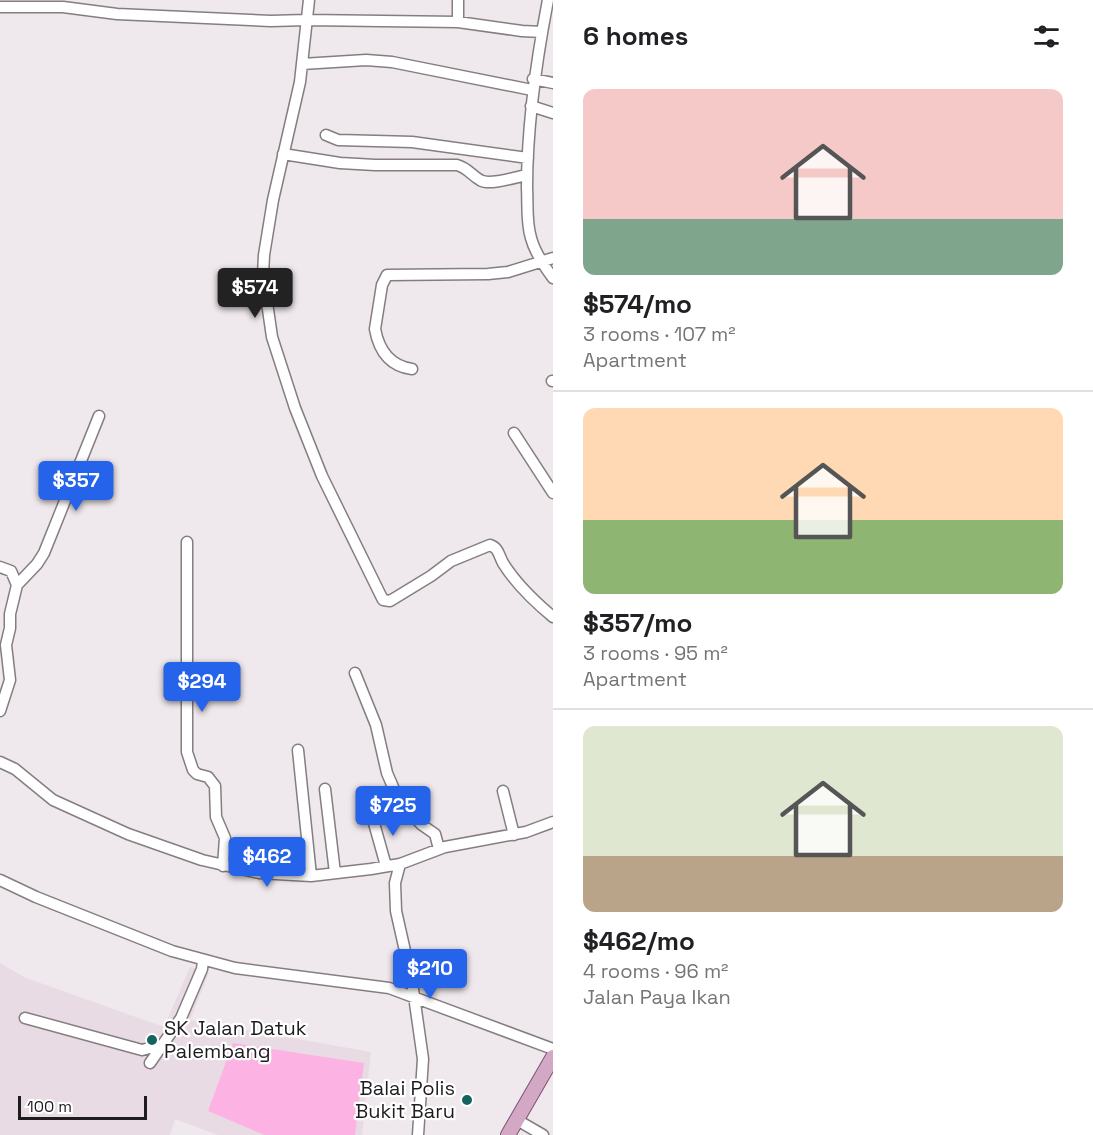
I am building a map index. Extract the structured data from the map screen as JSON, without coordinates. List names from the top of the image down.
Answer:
{
  "places": ["SK Jalan Datuk Palembang", "Balai Polis Bukit Baru"],
  "scale_bar": "100 m",
  "page": {
    "heading": "6 homes",
    "list": [
      {
        "name": "$574/mo",
        "note": "3 rooms · 107 m² · Apartment"
      },
      {
        "name": "$357/mo",
        "note": "3 rooms · 95 m² · Apartment"
      },
      {
        "name": "$462/mo",
        "note": "4 rooms · 96 m² · Jalan Paya Ikan"
      }
    ],
    "price": [
      "$574",
      "$357",
      "$294",
      "$725",
      "$462",
      "$210"
    ],
    "scale": "100 m"
  }
}
